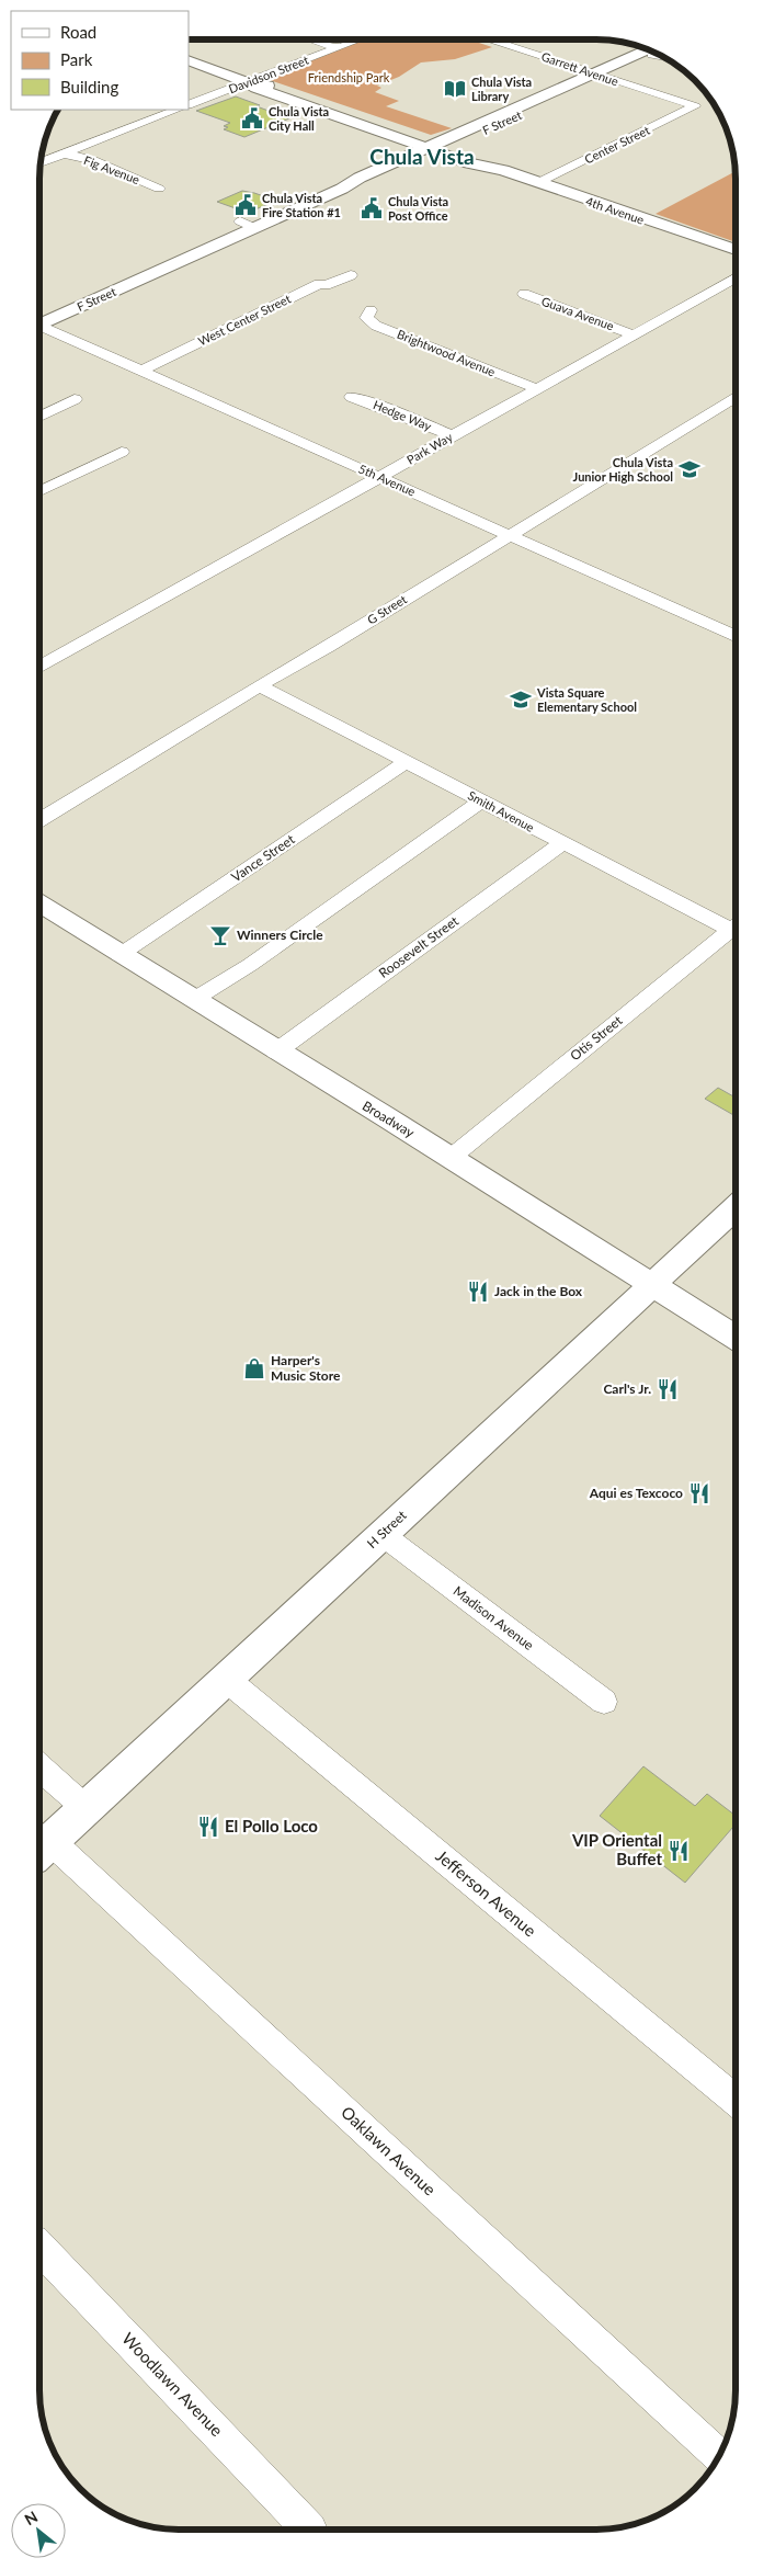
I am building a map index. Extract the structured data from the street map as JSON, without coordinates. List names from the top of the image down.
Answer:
{
  "streets": {
    "main road": [
      "F Street",
      "4th Avenue",
      "Broadway",
      "H Street"
    ],
    "street": [
      "Garrett Avenue",
      "Davidson Street",
      "Center Street",
      "Fig Avenue",
      "Guava Avenue",
      "West Center Street",
      "Brightwood Avenue",
      "Hedge Way",
      "Park Way",
      "5th Avenue",
      "G Street",
      "Smith Avenue",
      "Vance Street",
      "Roosevelt Street",
      "Otis Street",
      "Madison Avenue",
      "Jefferson Avenue",
      "Oaklawn Avenue",
      "Woodlawn Avenue"
    ]
  },
  "crossings": [
    ["Garrett Avenue", "F Street"],
    ["Garrett Avenue", "Center Street"],
    ["Davidson Street", "4th Avenue"],
    ["F Street", "4th Avenue"],
    ["Center Street", "4th Avenue"],
    ["Guava Avenue", "Park Way"],
    ["West Center Street", "5th Avenue"],
    ["Brightwood Avenue", "Park Way"],
    ["Hedge Way", "Park Way"],
    ["Park Way", "5th Avenue"],
    ["5th Avenue", "G Street"],
    ["G Street", "Smith Avenue"],
    ["Smith Avenue", "Vance Street"],
    ["Smith Avenue", "Roosevelt Street"],
    ["Vance Street", "Broadway"],
    ["Roosevelt Street", "Broadway"],
    ["Otis Street", "Broadway"],
    ["Broadway", "H Street"],
    ["H Street", "Madison Avenue"],
    ["H Street", "Jefferson Avenue"],
    ["H Street", "Oaklawn Avenue"]
  ],
  "districts": ["Chula Vista"],
  "parks": ["Friendship Park"],
  "places": {
    "library": ["Chula Vista Library"],
    "public building": ["Chula Vista City Hall", "Chula Vista Fire Station #1", "Chula Vista Post Office"],
    "school or university": ["Chula Vista Junior High School", "Vista Square Elementary School"],
    "bar": ["Winners Circle"],
    "restaurant": [
      "Jack in the Box",
      "Carl's Jr.",
      "Aqui es Texcoco",
      "El Pollo Loco",
      "VIP Oriental Buffet"
    ],
    "shop": ["Harper's Music Store"]
  },
  "legend": ["Road", "Park", "Building"],
  "north": "top left"
}
